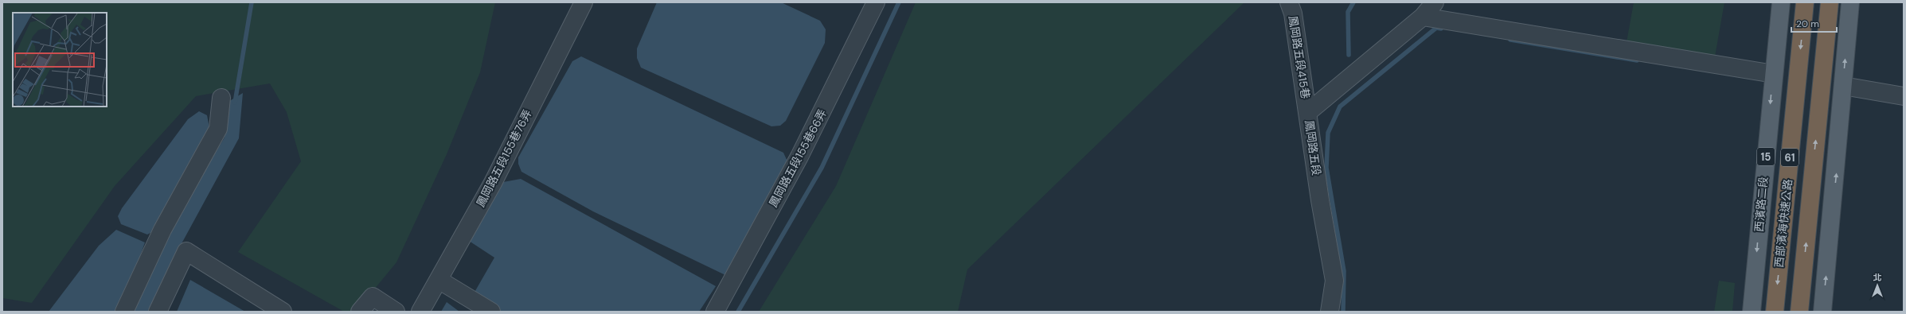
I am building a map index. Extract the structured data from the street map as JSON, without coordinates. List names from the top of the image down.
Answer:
{
  "streets": {
    "highway": ["61", "西部濱海快速公路"],
    "main road": ["15", "西濱路二段"],
    "street": [
      "鳳岡路五段415巷",
      "鳳岡路五段",
      "鳳岡路五段155巷76弄",
      "鳳岡路五段155巷66弄"
    ]
  },
  "crossings": [
    ["鳳岡路五段415巷", "鳳岡路五段"]
  ],
  "scale_bar": "20 m",
  "north": "top"
}
